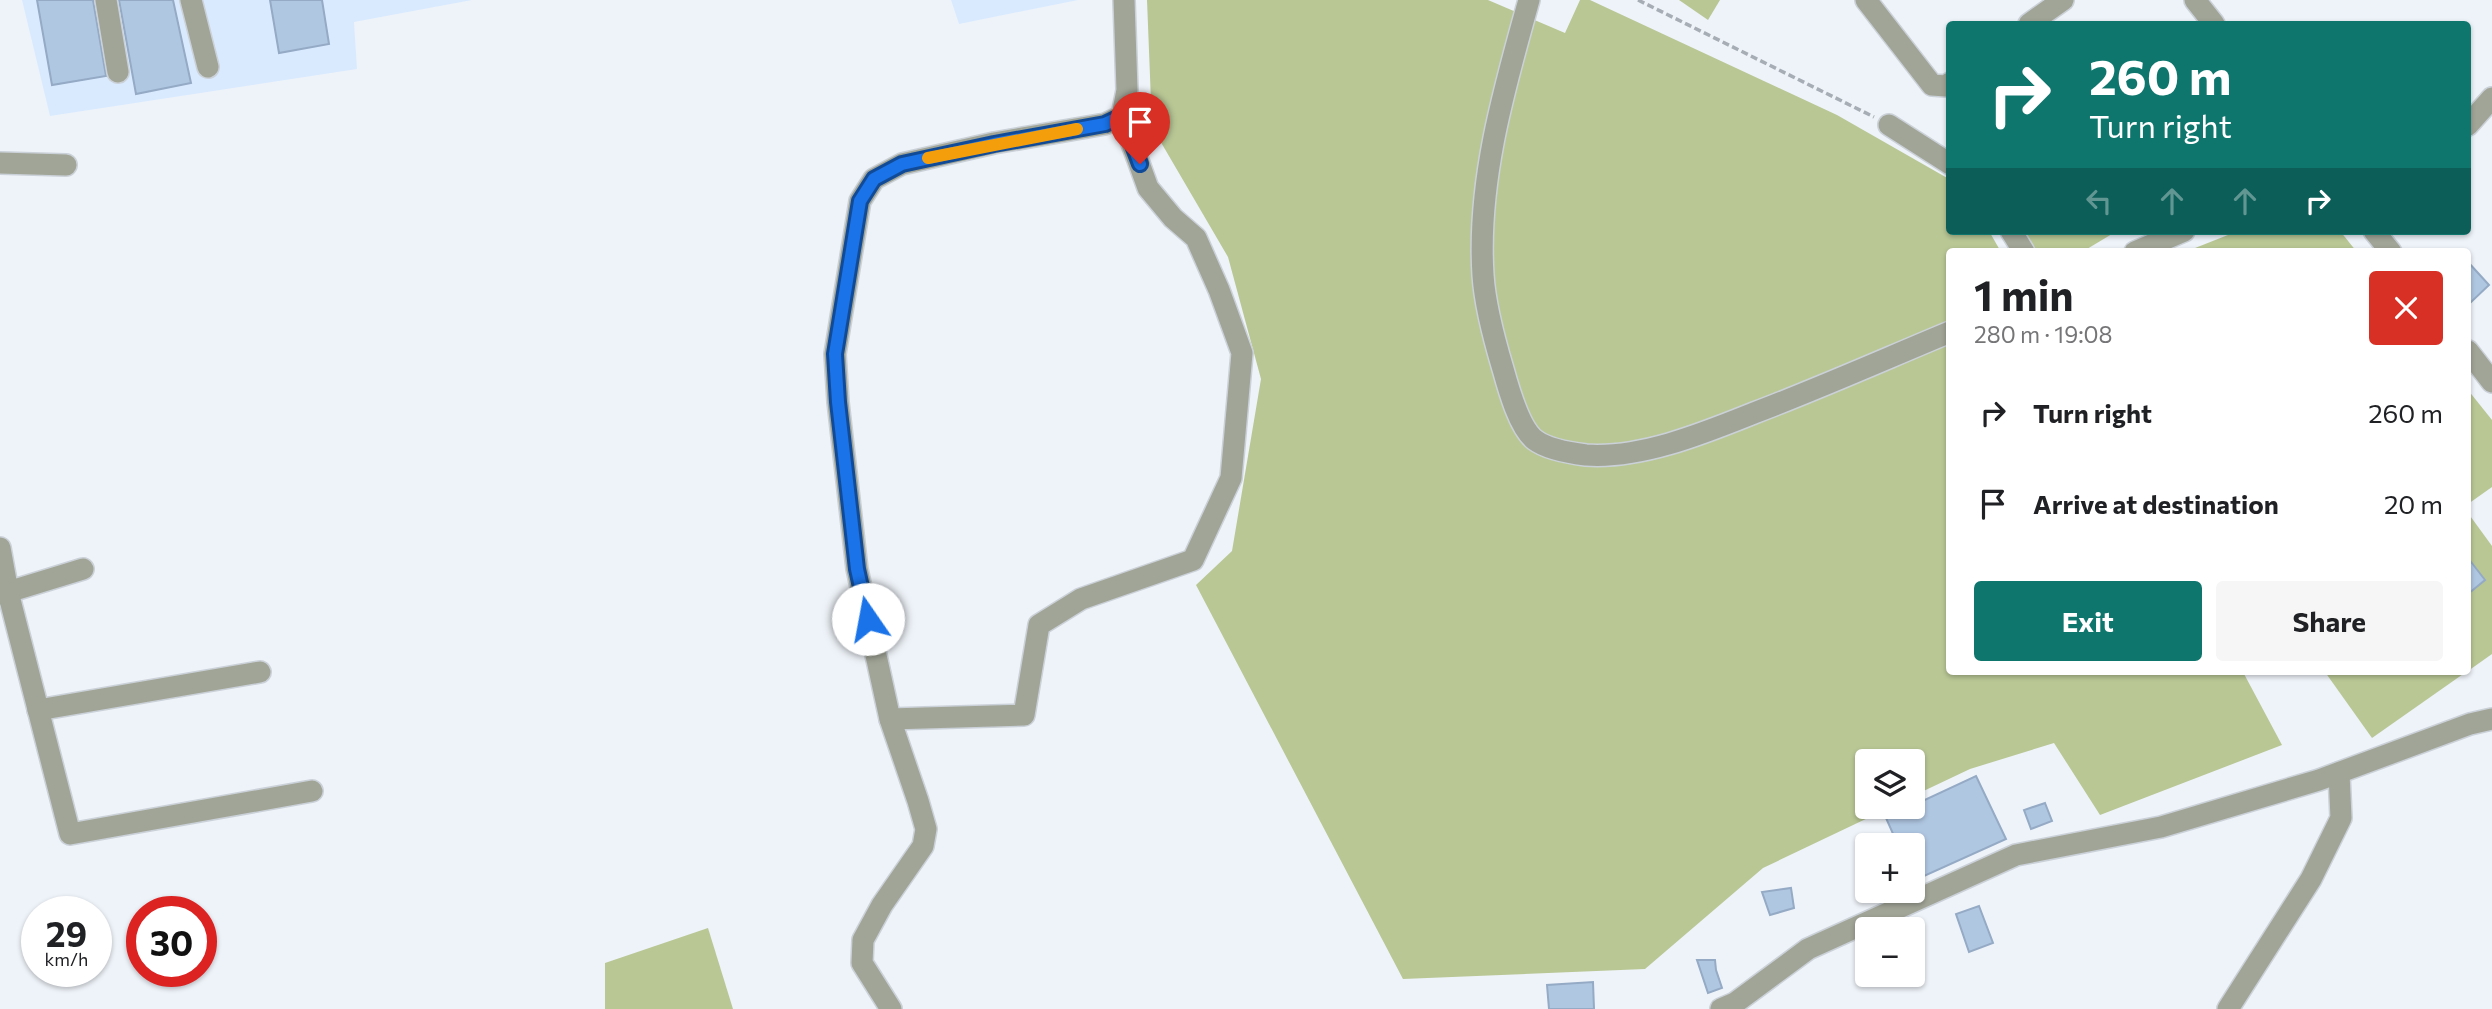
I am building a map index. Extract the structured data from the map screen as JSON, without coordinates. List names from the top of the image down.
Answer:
{
  "page": {
    "turn": ["260 m", "Turn right"],
    "heading": ["1 min", "280 m · 19:08"],
    "list": [
      {
        "name": "Turn right",
        "value": "260 m"
      },
      {
        "name": "Arrive at destination",
        "value": "20 m"
      }
    ],
    "buttons": ["Exit", "Share"],
    "map_buttons": ["+", "−"],
    "speed": "29 km/h",
    "limit": "30"
  }
}
